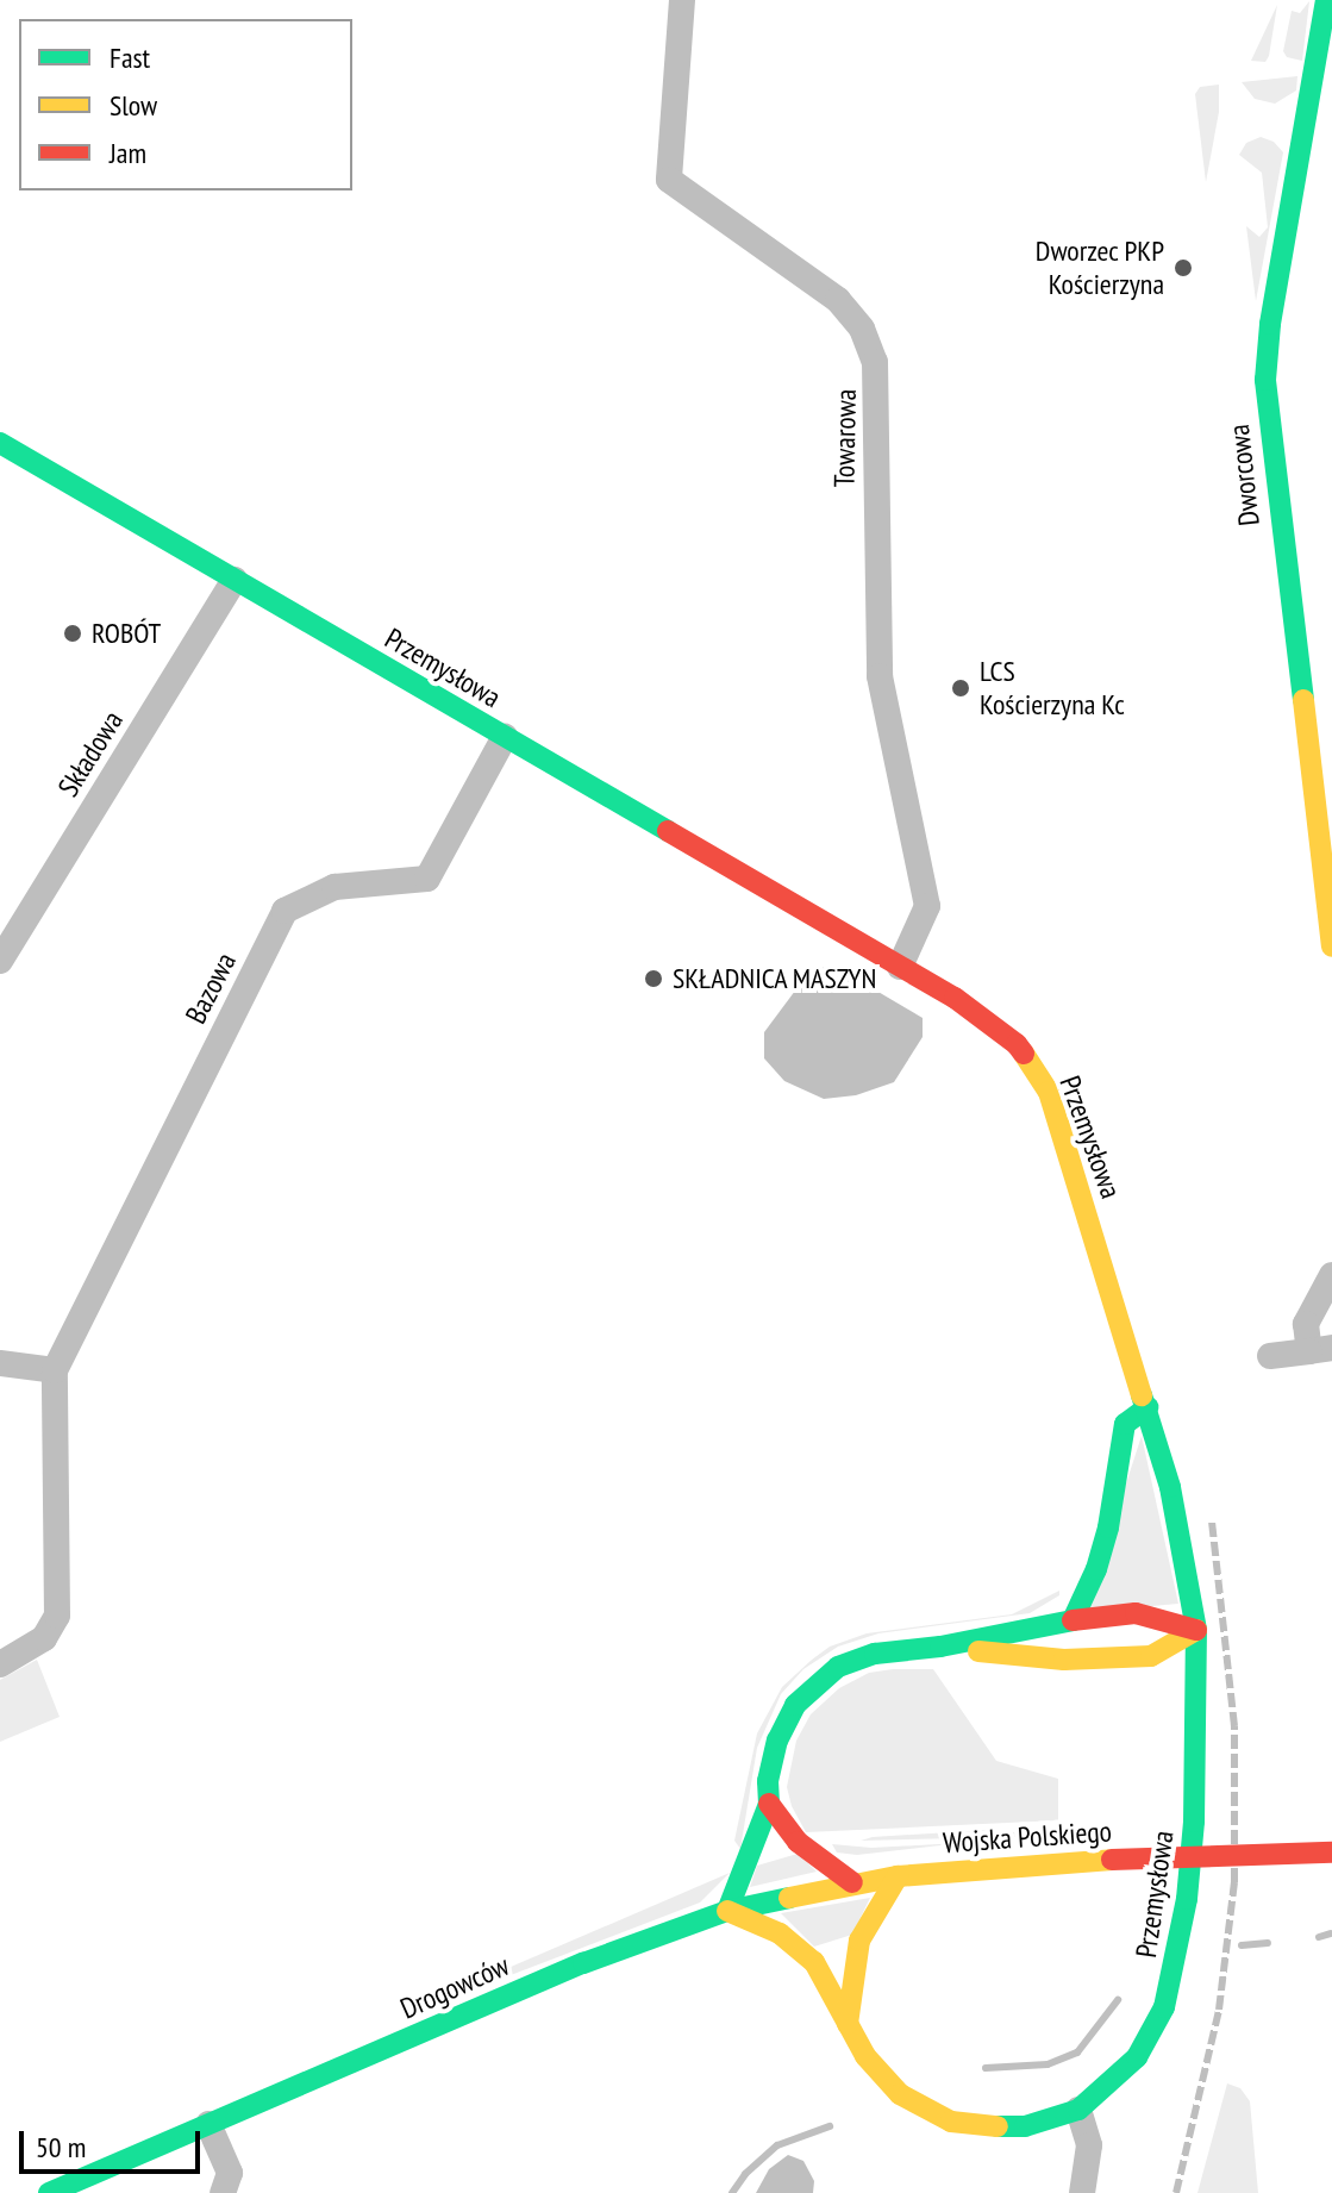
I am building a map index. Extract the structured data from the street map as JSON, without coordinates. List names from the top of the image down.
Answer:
{
  "streets": {
    "main road": [
      "Dworcowa",
      "Przemysłowa",
      "Wojska Polskiego",
      "Drogowców"
    ],
    "street": ["Towarowa", "Składowa", "Bazowa"]
  },
  "crossings": [
    ["Towarowa", "Przemysłowa"],
    ["Przemysłowa", "Składowa"],
    ["Przemysłowa", "Bazowa"],
    ["Przemysłowa", "Drogowców"],
    ["Wojska Polskiego", "Drogowców"]
  ],
  "places": [
    "Dworzec PKP Kościerzyna",
    "ROBÓT",
    "LCS Kościerzyna Kc",
    "SKŁADNICA MASZYN"
  ],
  "legend": ["Fast", "Slow", "Jam"],
  "scale_bar": "50 m"
}
